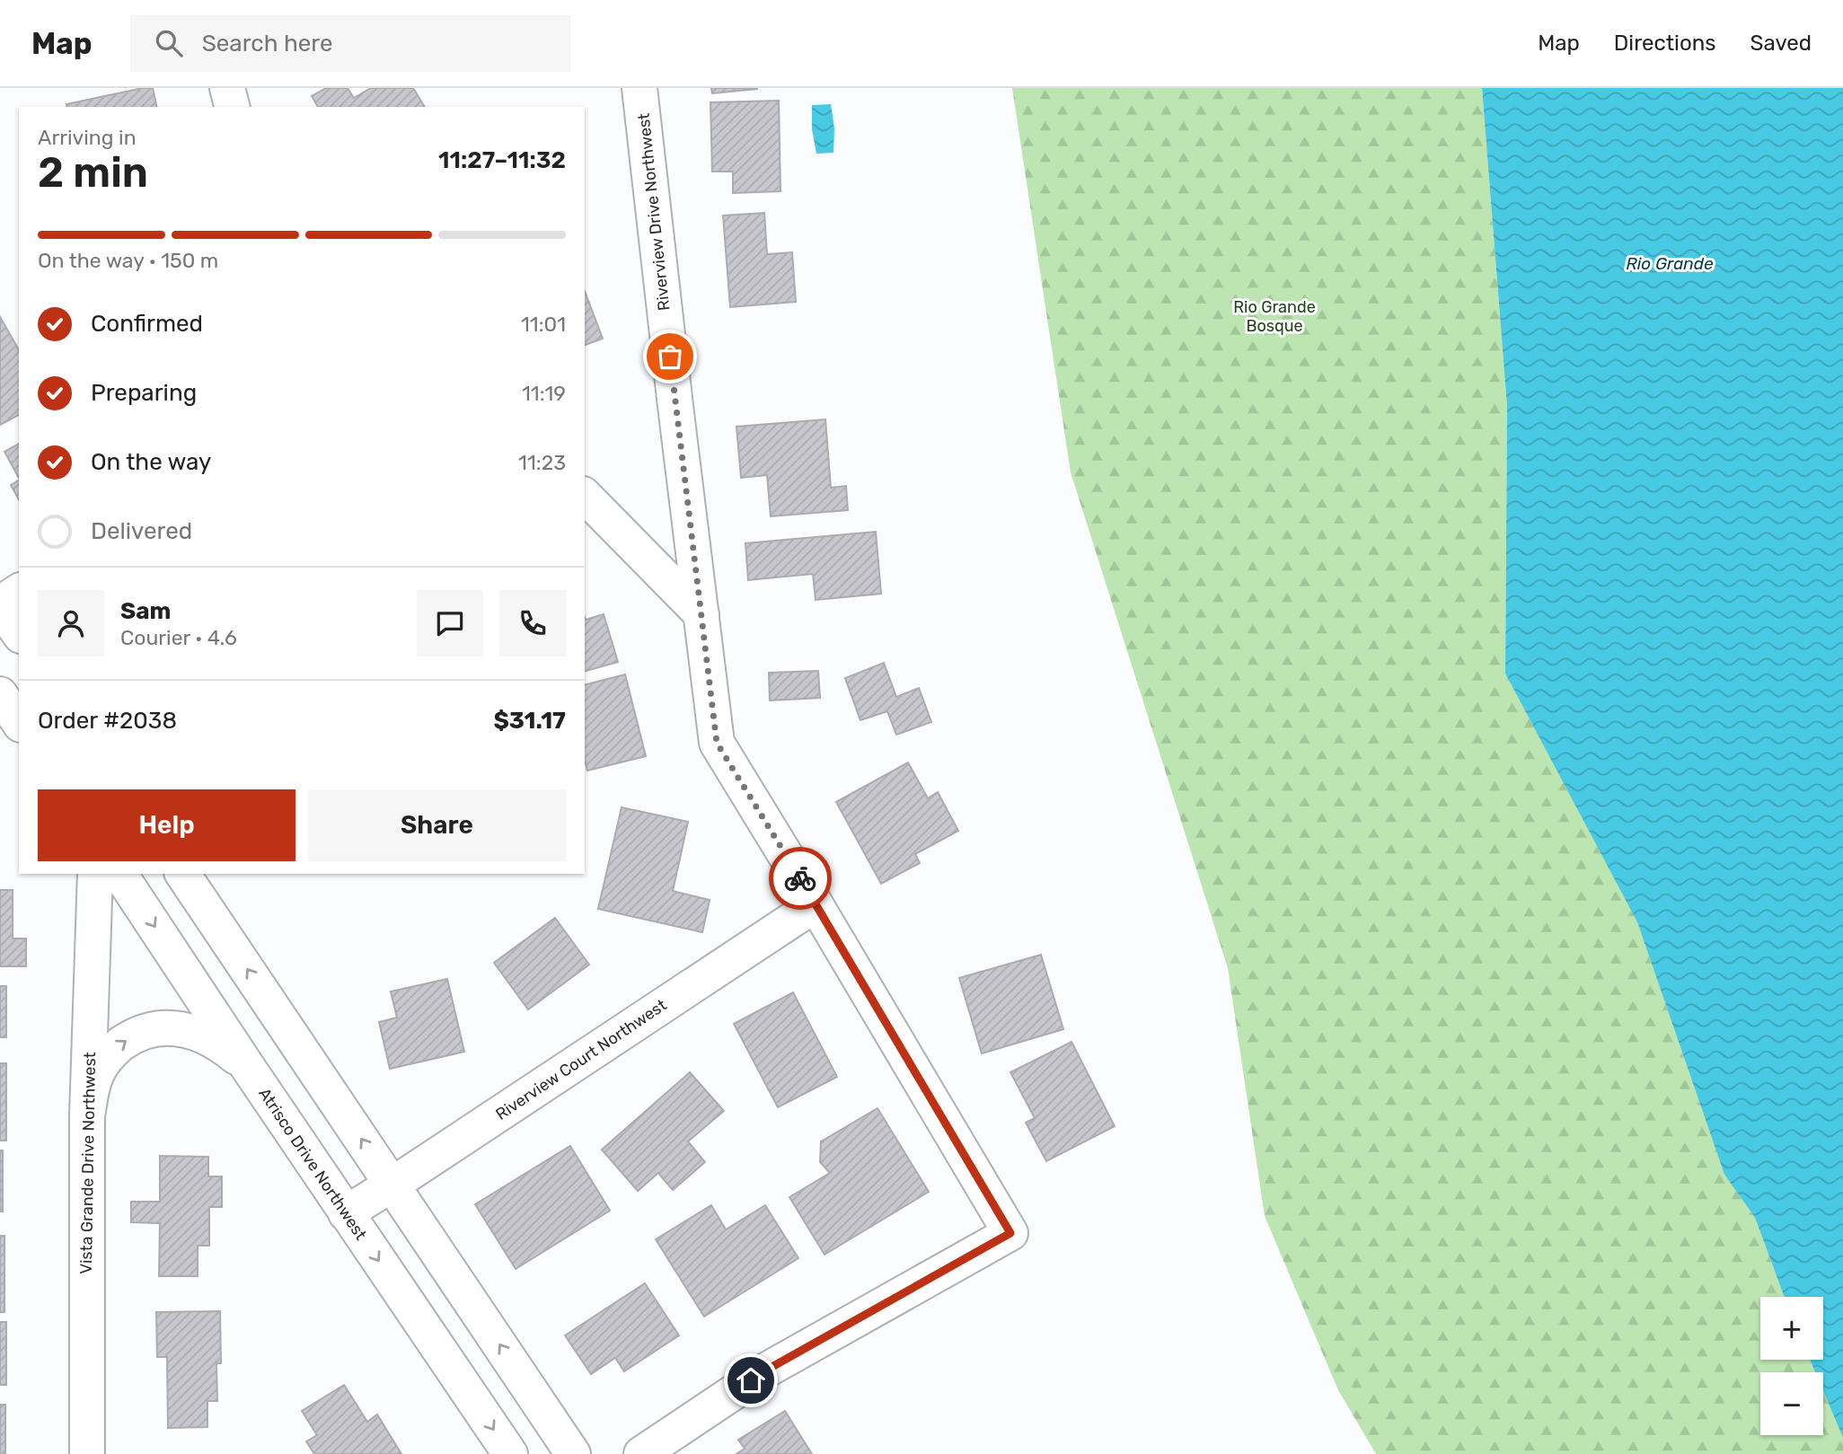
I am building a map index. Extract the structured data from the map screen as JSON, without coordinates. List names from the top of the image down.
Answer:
{
  "streets": {
    "street": [
      "Riverview Drive Northwest",
      "Riverview Court Northwest",
      "Vista Grande Drive Northwest",
      "Atrisco Drive Northwest"
    ]
  },
  "crossings": [
    ["Riverview Drive Northwest", "Riverview Court Northwest"],
    ["Riverview Court Northwest", "Atrisco Drive Northwest"]
  ],
  "water": ["Rio Grande"],
  "parks": ["Rio Grande Bosque"],
  "page": {
    "header": "Map",
    "search": "Search here",
    "nav": ["Map", "Directions", "Saved"],
    "heading": ["2 min", "Arriving in", "11:27–11:32"],
    "panel": [
      "Sam",
      "Courier · 4.6",
      "Order #2038",
      "$31.17"
    ],
    "bar": "On the way · 150 m",
    "list": [
      ["Confirmed", "11:01"],
      ["Preparing", "11:19"],
      ["On the way", "11:23"],
      "Delivered"
    ],
    "buttons": ["Help", "Share"],
    "map_buttons": ["+", "−"]
  }
}
